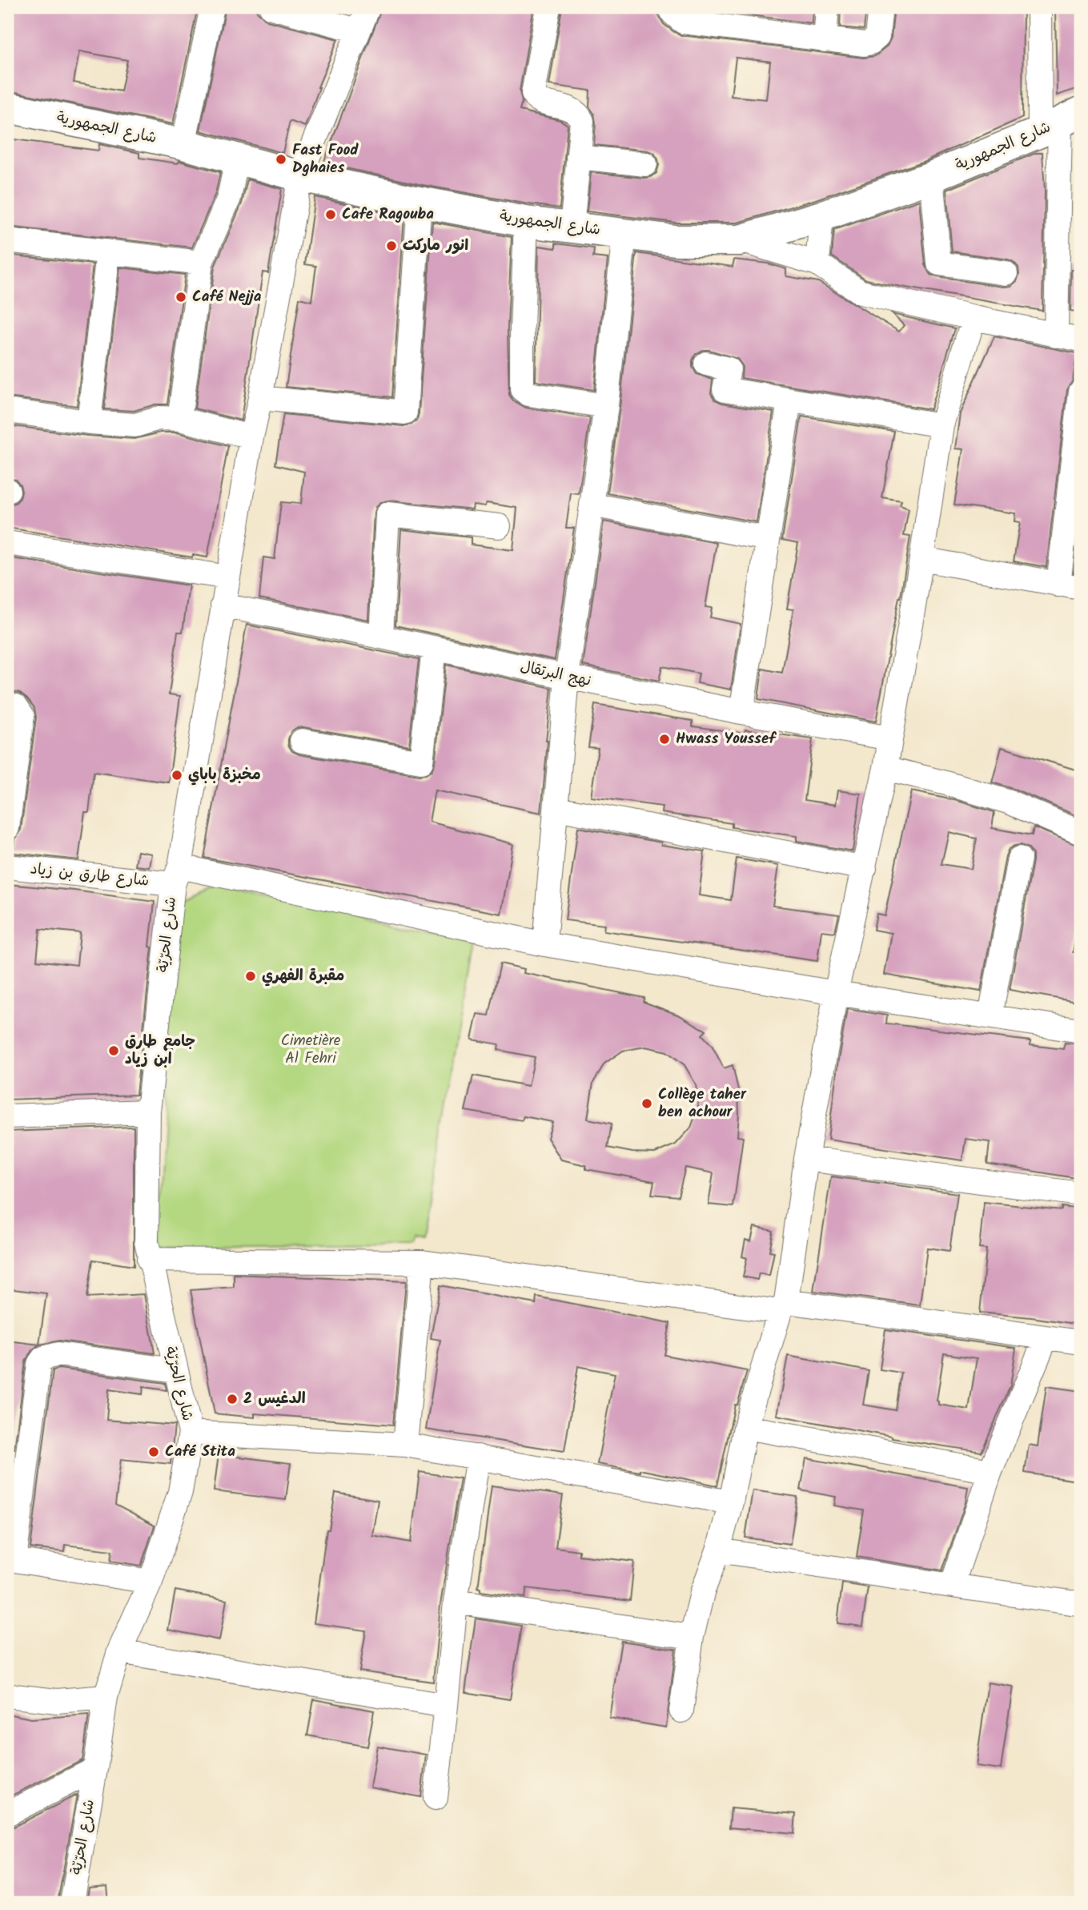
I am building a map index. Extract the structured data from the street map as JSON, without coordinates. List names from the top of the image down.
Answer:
{
  "streets": {
    "street": [
      "شارع الجمهورية",
      "نهج البرتقال",
      "شارع طارق بن زياد",
      "شارع الحرّيّة"
    ]
  },
  "crossings": [
    ["شارع الجمهورية", "شارع الحرّيّة"],
    ["نهج البرتقال", "شارع الحرّيّة"],
    ["شارع طارق بن زياد", "شارع الحرّيّة"]
  ],
  "parks": ["Cimetière Al Fehri"],
  "places": [
    "Fast Food Dghaies",
    "Cafe Ragouba",
    "انور ماركت",
    "Café Nejja",
    "Hwass Youssef",
    "مخبزة باباي",
    "مقبرة الفهري",
    "جامع طارق ابن زياد",
    "Collège taher ben achour",
    "الدغيس 2",
    "Café Stita"
  ]
}
